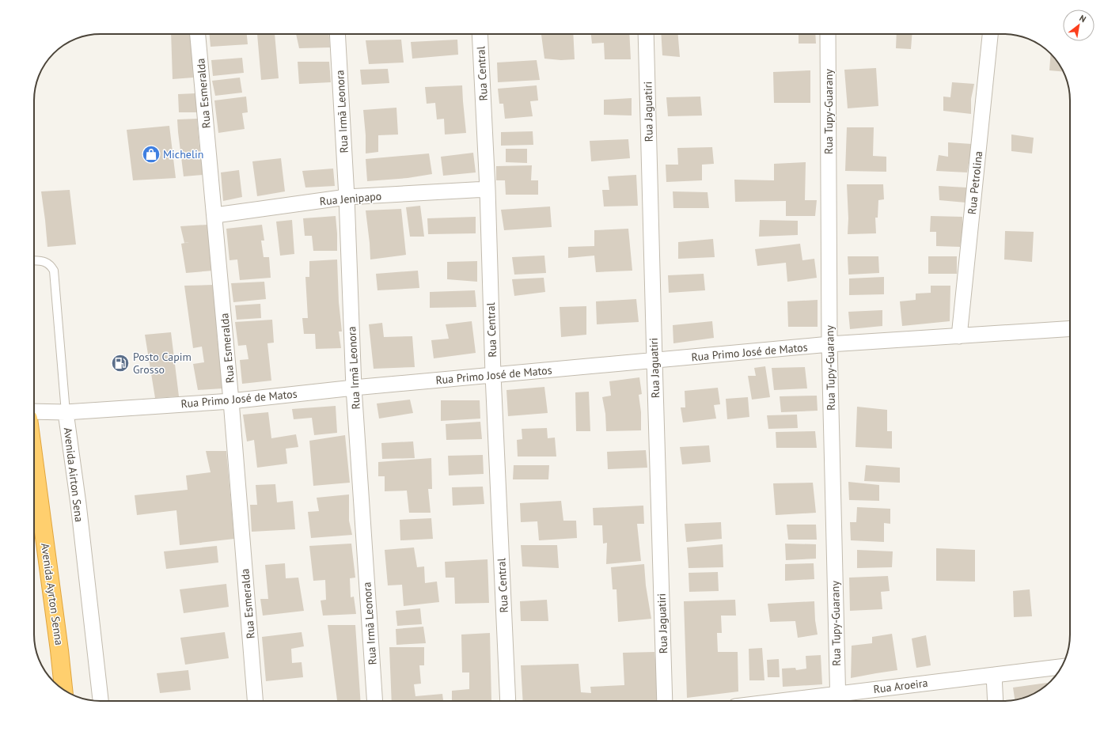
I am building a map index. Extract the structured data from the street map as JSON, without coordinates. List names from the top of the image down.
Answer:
{
  "streets": {
    "highway": ["Avenida Ayrton Senna"],
    "street": [
      "Rua Central",
      "Rua Esmeralda",
      "Rua Irmã Leonora",
      "Rua Jaguatiri",
      "Rua Tupy-Guarany",
      "Rua Petrolina",
      "Rua Jenipapo",
      "Rua Primo José de Matos",
      "Avenida Airton Sena",
      "Rua Aroeira"
    ]
  },
  "crossings": [
    ["Rua Central", "Rua Jenipapo"],
    ["Rua Central", "Rua Primo José de Matos"],
    ["Rua Esmeralda", "Rua Jenipapo"],
    ["Rua Esmeralda", "Rua Primo José de Matos"],
    ["Rua Irmã Leonora", "Rua Jenipapo"],
    ["Rua Irmã Leonora", "Rua Primo José de Matos"],
    ["Rua Jaguatiri", "Rua Primo José de Matos"],
    ["Rua Tupy-Guarany", "Rua Primo José de Matos"],
    ["Rua Tupy-Guarany", "Rua Aroeira"],
    ["Rua Petrolina", "Rua Primo José de Matos"],
    ["Rua Primo José de Matos", "Avenida Airton Sena"]
  ],
  "places": {
    "shop": ["Michelin"],
    "fuel station": ["Posto Capim Grosso"]
  },
  "north": "top right"
}
